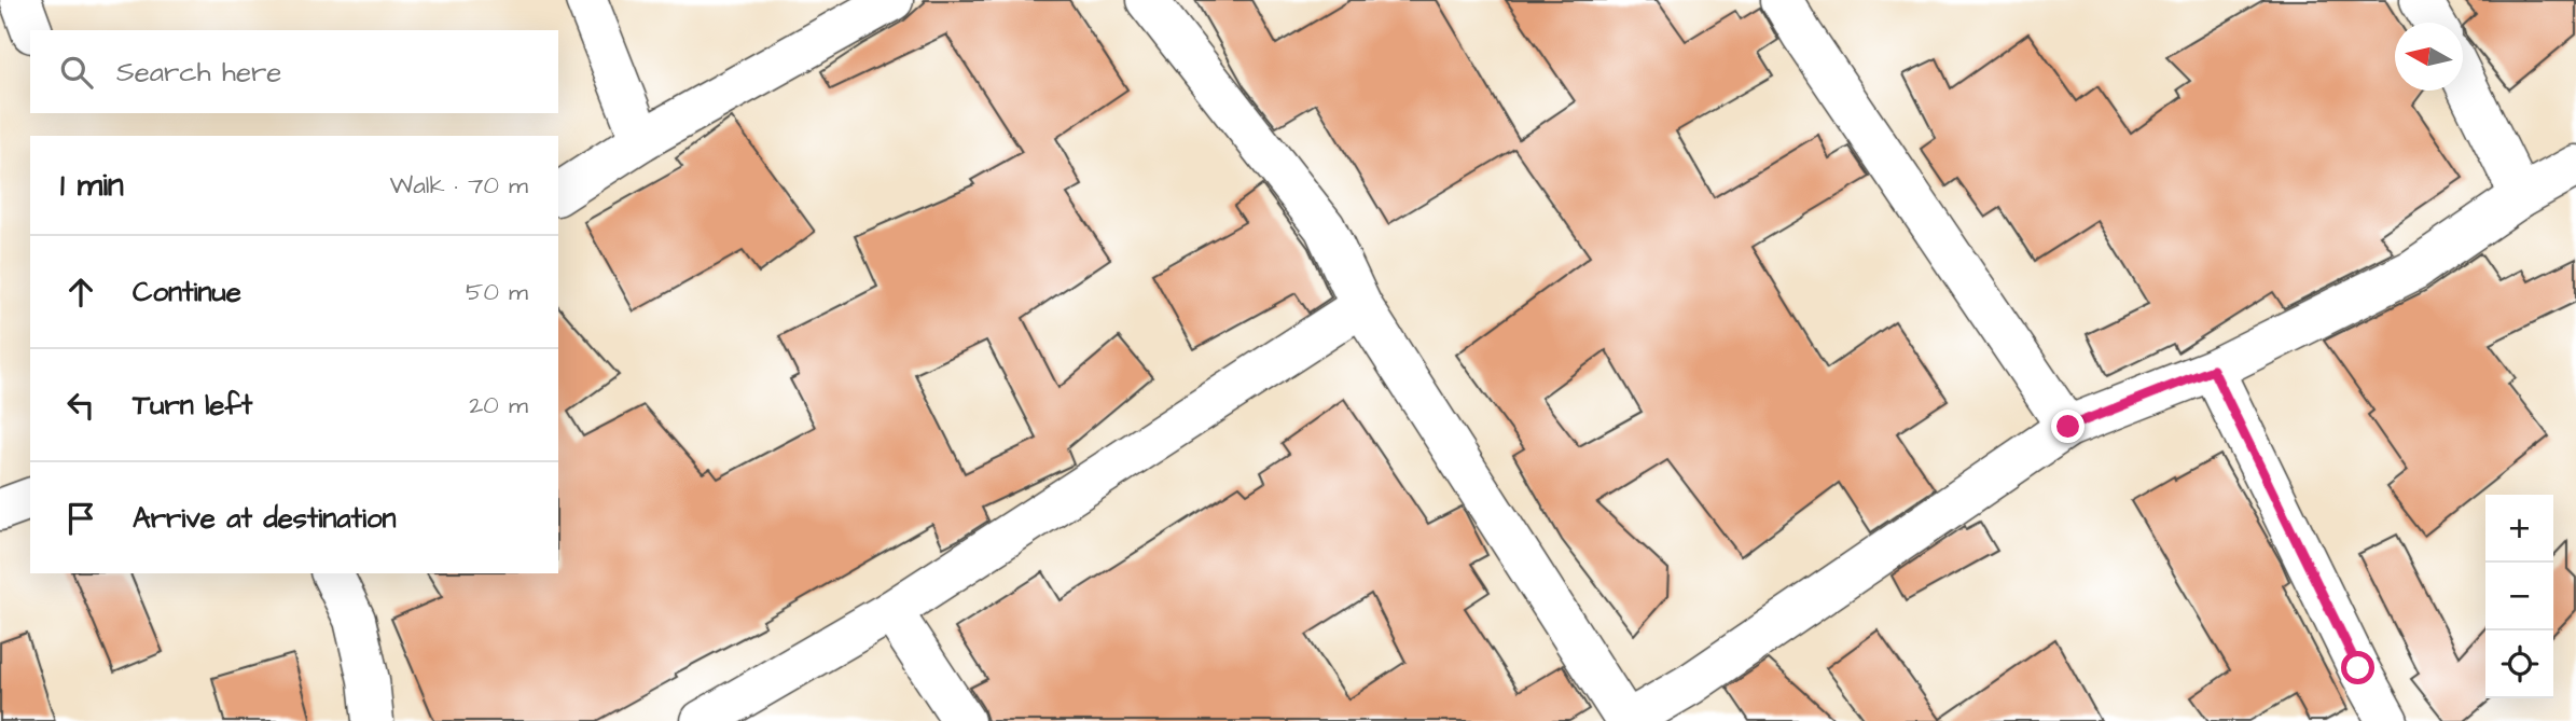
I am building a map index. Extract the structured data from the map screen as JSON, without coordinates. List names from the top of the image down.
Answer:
{
  "north": "left",
  "page": {
    "search": "Search here",
    "heading": ["1 min", "Walk · 70 m"],
    "list": [
      ["Continue", "50 m"],
      ["Turn left", "20 m"],
      "Arrive at destination"
    ],
    "map_buttons": ["+", "−"]
  }
}
